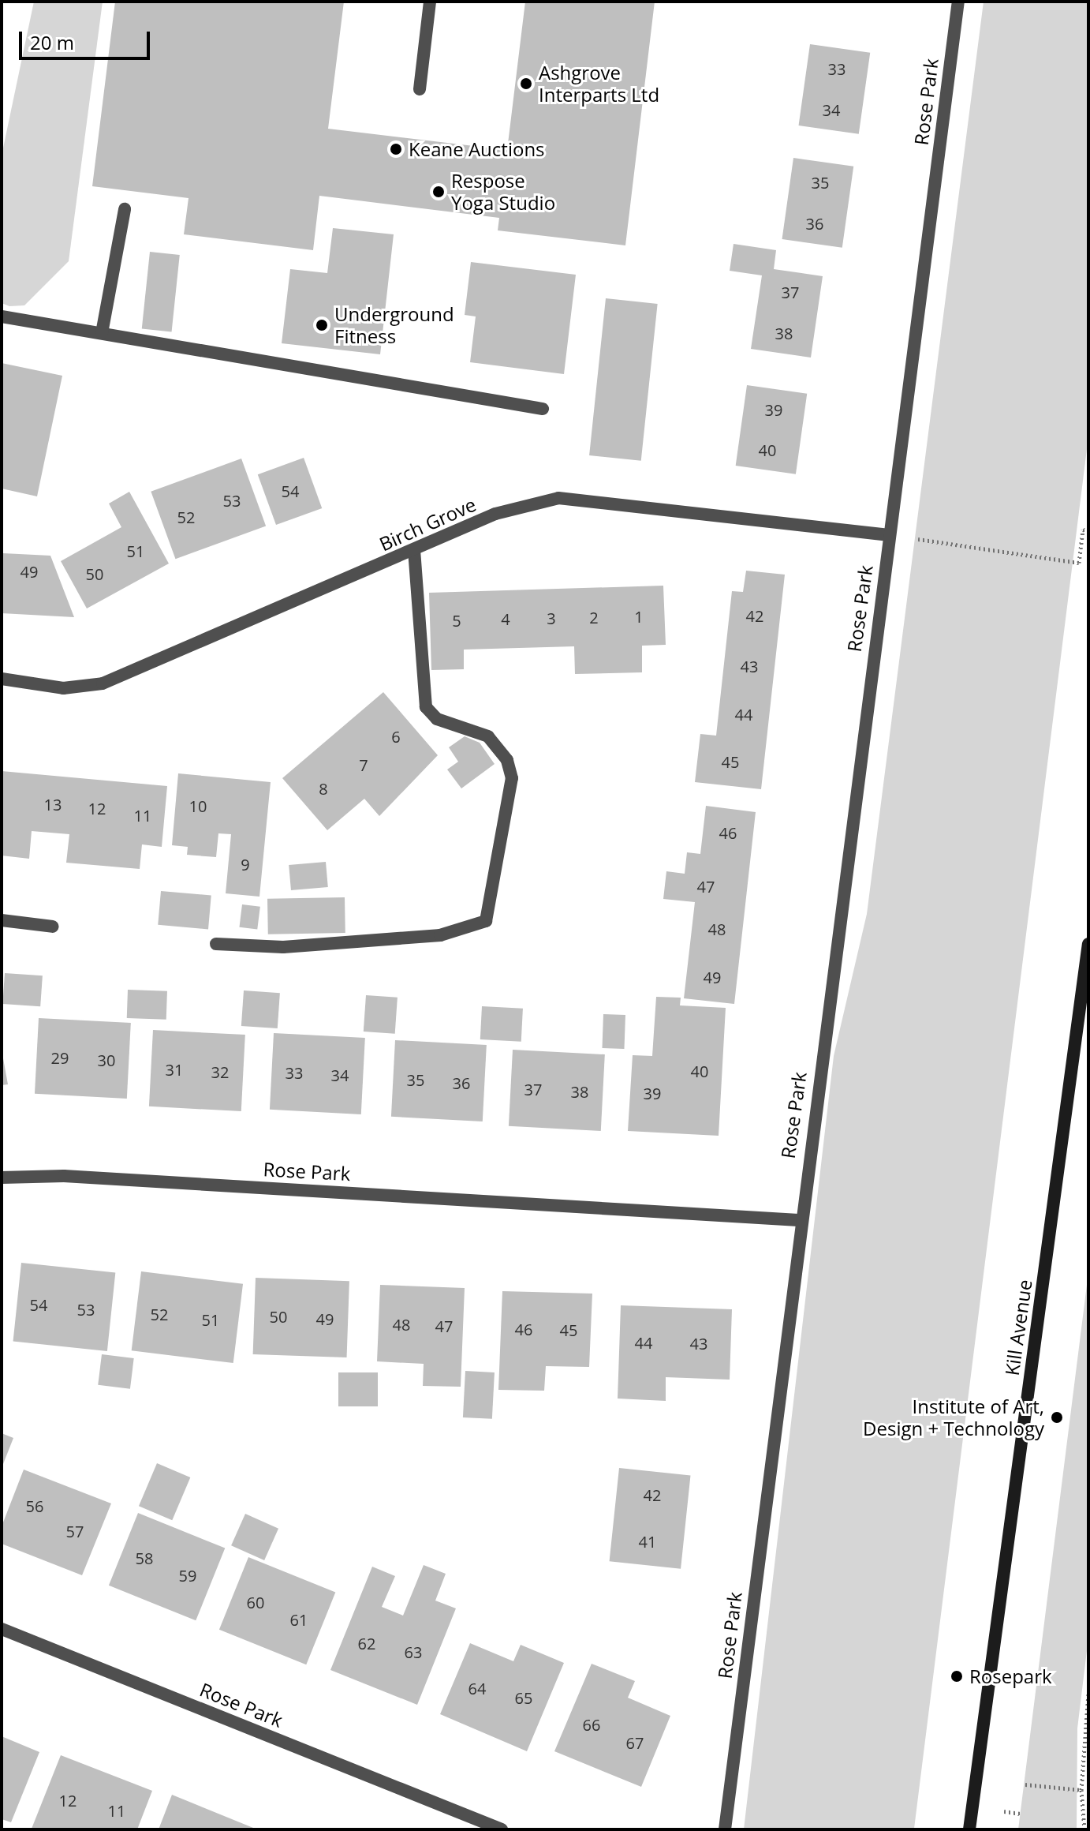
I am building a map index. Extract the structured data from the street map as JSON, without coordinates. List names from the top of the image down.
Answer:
{
  "streets": {
    "main road": ["Kill Avenue"],
    "street": ["Rose Park", "Birch Grove"]
  },
  "crossings": [
    ["Rose Park", "Birch Grove"]
  ],
  "places": [
    "Ashgrove Interparts Ltd",
    "Keane Auctions",
    "Respose Yoga Studio",
    "Underground Fitness",
    "Institute of Art, Design + Technology",
    "Rosepark"
  ],
  "house_numbers": [
    "33",
    "34",
    "35",
    "36",
    "37",
    "38",
    "39",
    "40",
    "54",
    "53",
    "52",
    "51",
    "49",
    "50",
    "42",
    "1",
    "2",
    "3",
    "4",
    "5",
    "43",
    "44",
    "6",
    "45",
    "7",
    "8",
    "13",
    "10",
    "12",
    "11",
    "46",
    "9",
    "47",
    "48",
    "49",
    "29",
    "30",
    "31",
    "40",
    "32",
    "33",
    "34",
    "35",
    "36",
    "37",
    "38",
    "39",
    "54",
    "53",
    "52",
    "50",
    "49",
    "51",
    "48",
    "47",
    "46",
    "45",
    "44",
    "43",
    "42",
    "56",
    "57",
    "41",
    "58",
    "59",
    "60",
    "61",
    "62",
    "63",
    "64",
    "65",
    "66",
    "67",
    "12",
    "11"
  ],
  "scale_bar": "20 m"
}
